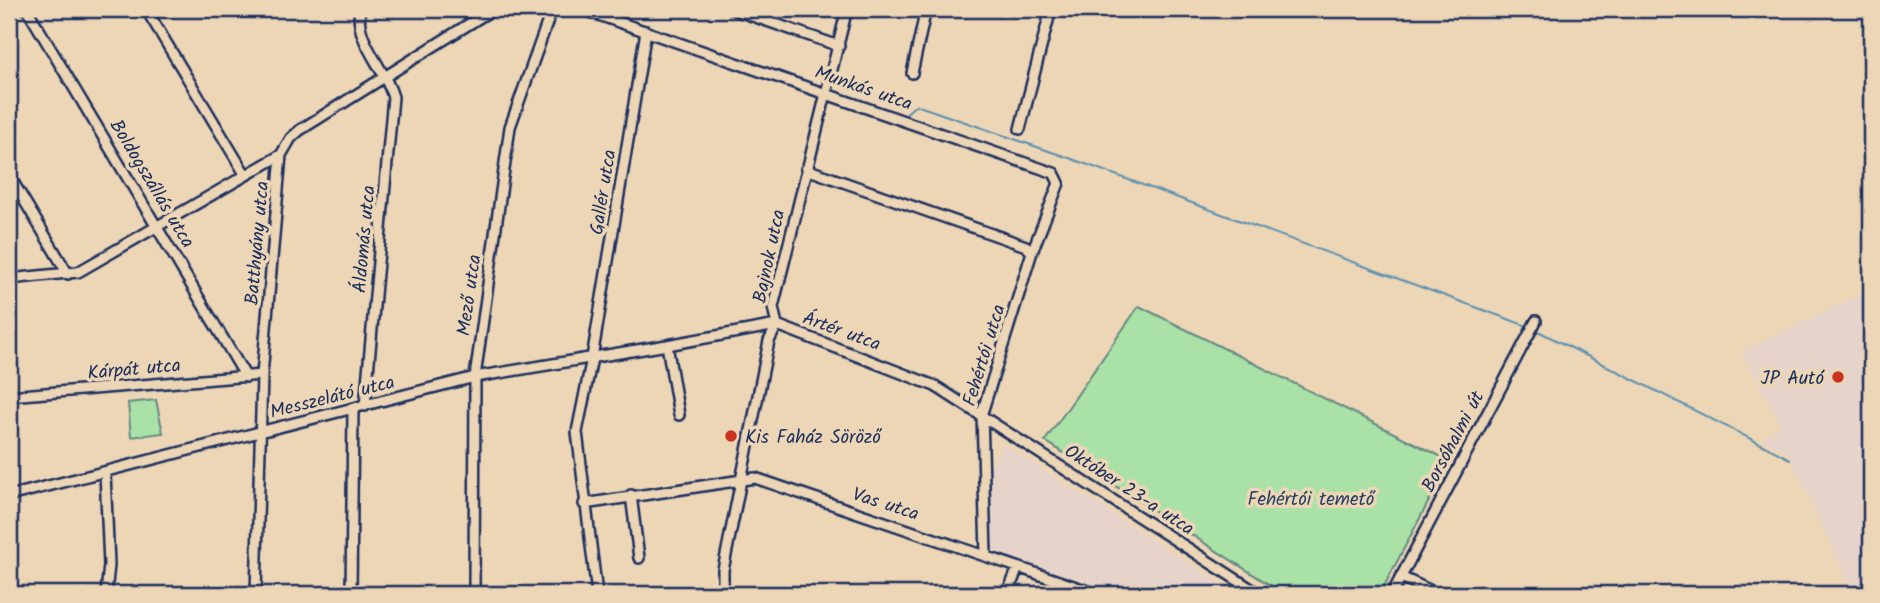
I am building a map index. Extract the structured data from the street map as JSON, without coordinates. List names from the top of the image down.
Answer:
{
  "streets": {
    "street": [
      "Munkás utca",
      "Boldogszállás utca",
      "Gallér utca",
      "Áldomás utca",
      "Batthyány utca",
      "Bajnok utca",
      "Mező utca",
      "Ártér utca",
      "Fehértói utca",
      "Kárpát utca",
      "Messzelátó utca",
      "Borsóhalmi út",
      "Október 23-a utca",
      "Vas utca"
    ]
  },
  "crossings": [
    ["Munkás utca", "Gallér utca"],
    ["Munkás utca", "Bajnok utca"],
    ["Munkás utca", "Fehértói utca"],
    ["Boldogszállás utca", "Kárpát utca"],
    ["Gallér utca", "Messzelátó utca"],
    ["Gallér utca", "Vas utca"],
    ["Áldomás utca", "Batthyány utca"],
    ["Áldomás utca", "Messzelátó utca"],
    ["Batthyány utca", "Kárpát utca"],
    ["Batthyány utca", "Messzelátó utca"],
    ["Bajnok utca", "Ártér utca"],
    ["Bajnok utca", "Vas utca"],
    ["Mező utca", "Messzelátó utca"],
    ["Ártér utca", "Fehértói utca"],
    ["Ártér utca", "Messzelátó utca"],
    ["Ártér utca", "Október 23-a utca"],
    ["Fehértói utca", "Október 23-a utca"],
    ["Fehértói utca", "Vas utca"]
  ],
  "parks": ["Fehértói temető"],
  "places": ["JP Autó", "Kis Faház Söröző"]
}
